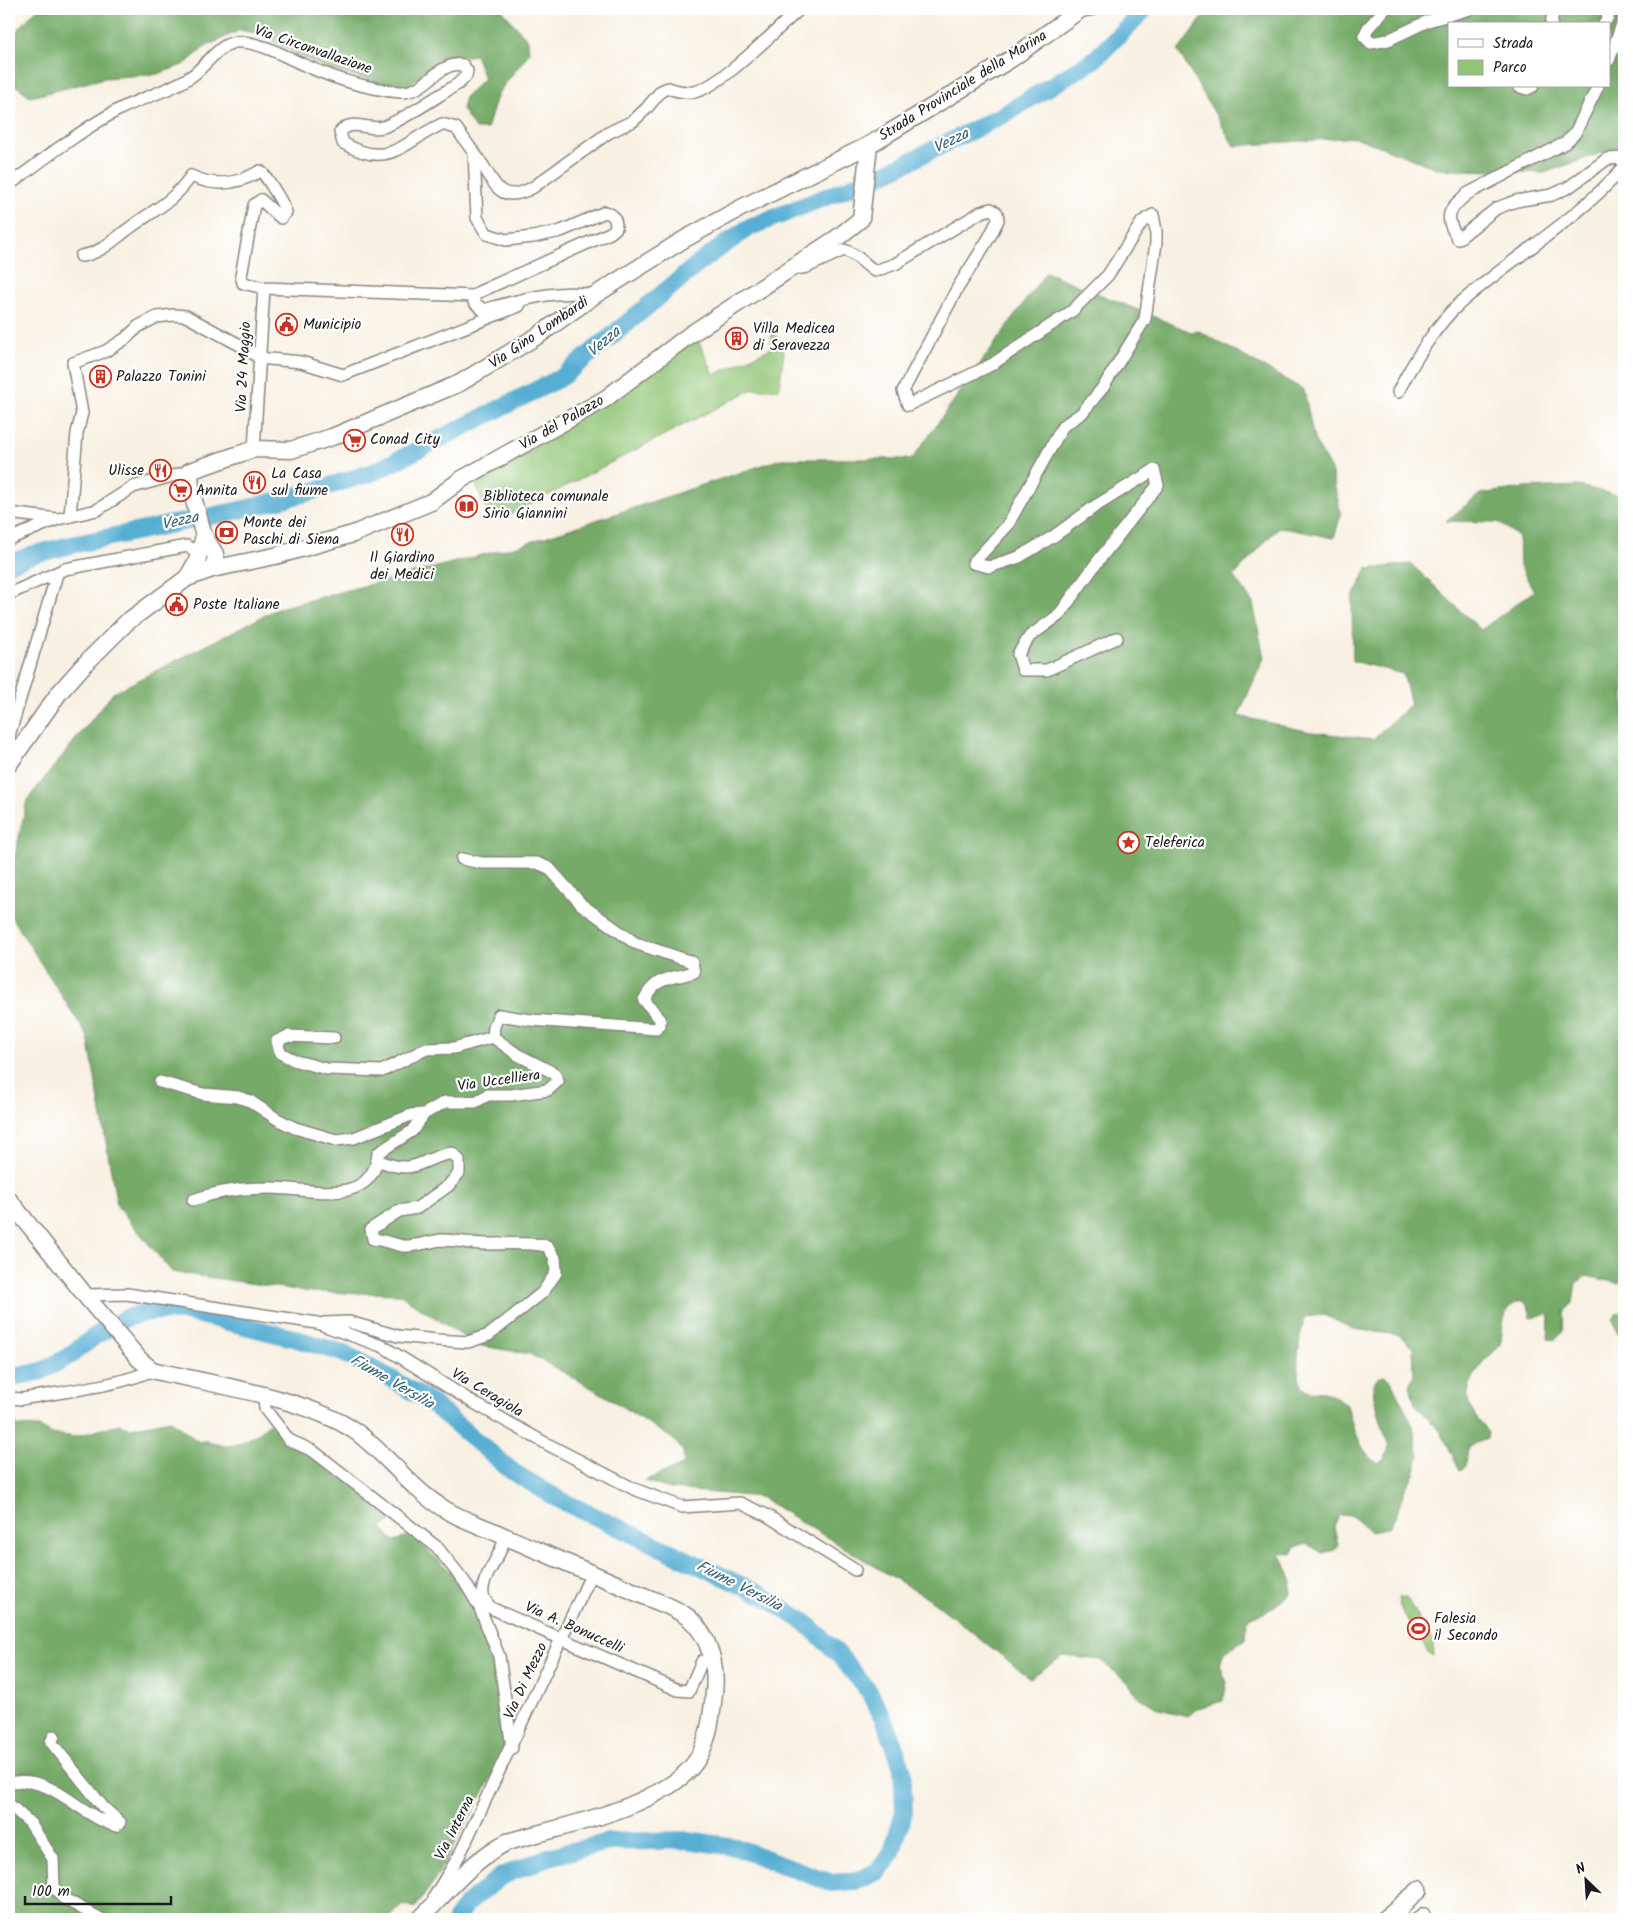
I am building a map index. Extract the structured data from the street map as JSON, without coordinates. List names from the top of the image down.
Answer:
{
  "streets": {
    "main road": ["Strada Provinciale della Marina", "Via Gino Lombardi", "Via del Palazzo"],
    "street": [
      "Via Circonvallazione",
      "Via 24 Maggio",
      "Via Uccelliera",
      "Via Ceragiola",
      "Via A. Bonuccelli",
      "Via Di Mezzo",
      "Via Interna"
    ]
  },
  "crossings": [
    ["Strada Provinciale della Marina", "Via Gino Lombardi"],
    ["Strada Provinciale della Marina", "Via del Palazzo"],
    ["Via Gino Lombardi", "Via 24 Maggio"],
    ["Via Gino Lombardi", "Via del Palazzo"],
    ["Via A. Bonuccelli", "Via Di Mezzo"],
    ["Via Di Mezzo", "Via Interna"]
  ],
  "water": ["Vezza", "Fiume Versilia"],
  "places": {
    "public building": ["Municipio", "Poste Italiane"],
    "building": ["Villa Medicea di Seravezza", "Palazzo Tonini"],
    "supermarket": ["Conad City", "Annita"],
    "restaurant": ["Ulisse", "La Casa sul fiume", "Il Giardino dei Medici"],
    "library": ["Biblioteca comunale Sirio Giannini"],
    "bank": ["Monte dei Paschi di Siena"],
    "place": ["Teleferica"],
    "sports": ["Falesia il Secondo"]
  },
  "legend": ["Strada", "Parco"],
  "scale_bar": "100 m",
  "north": "top left"
}
